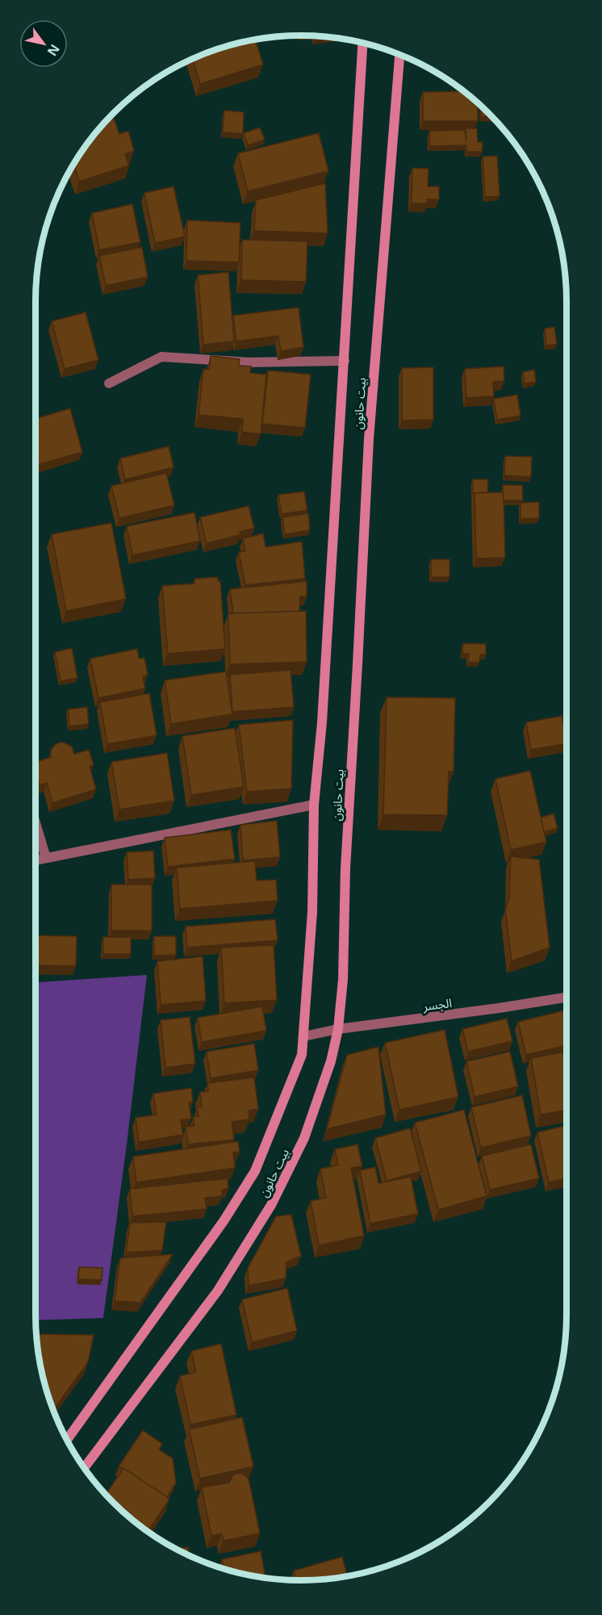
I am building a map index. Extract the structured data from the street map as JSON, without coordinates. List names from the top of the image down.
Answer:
{
  "streets": {
    "main road": ["بيت حانون"],
    "street": ["الجسر"]
  },
  "crossings": [
    ["بيت حانون", "الجسر"]
  ],
  "north": "bottom right"
}
